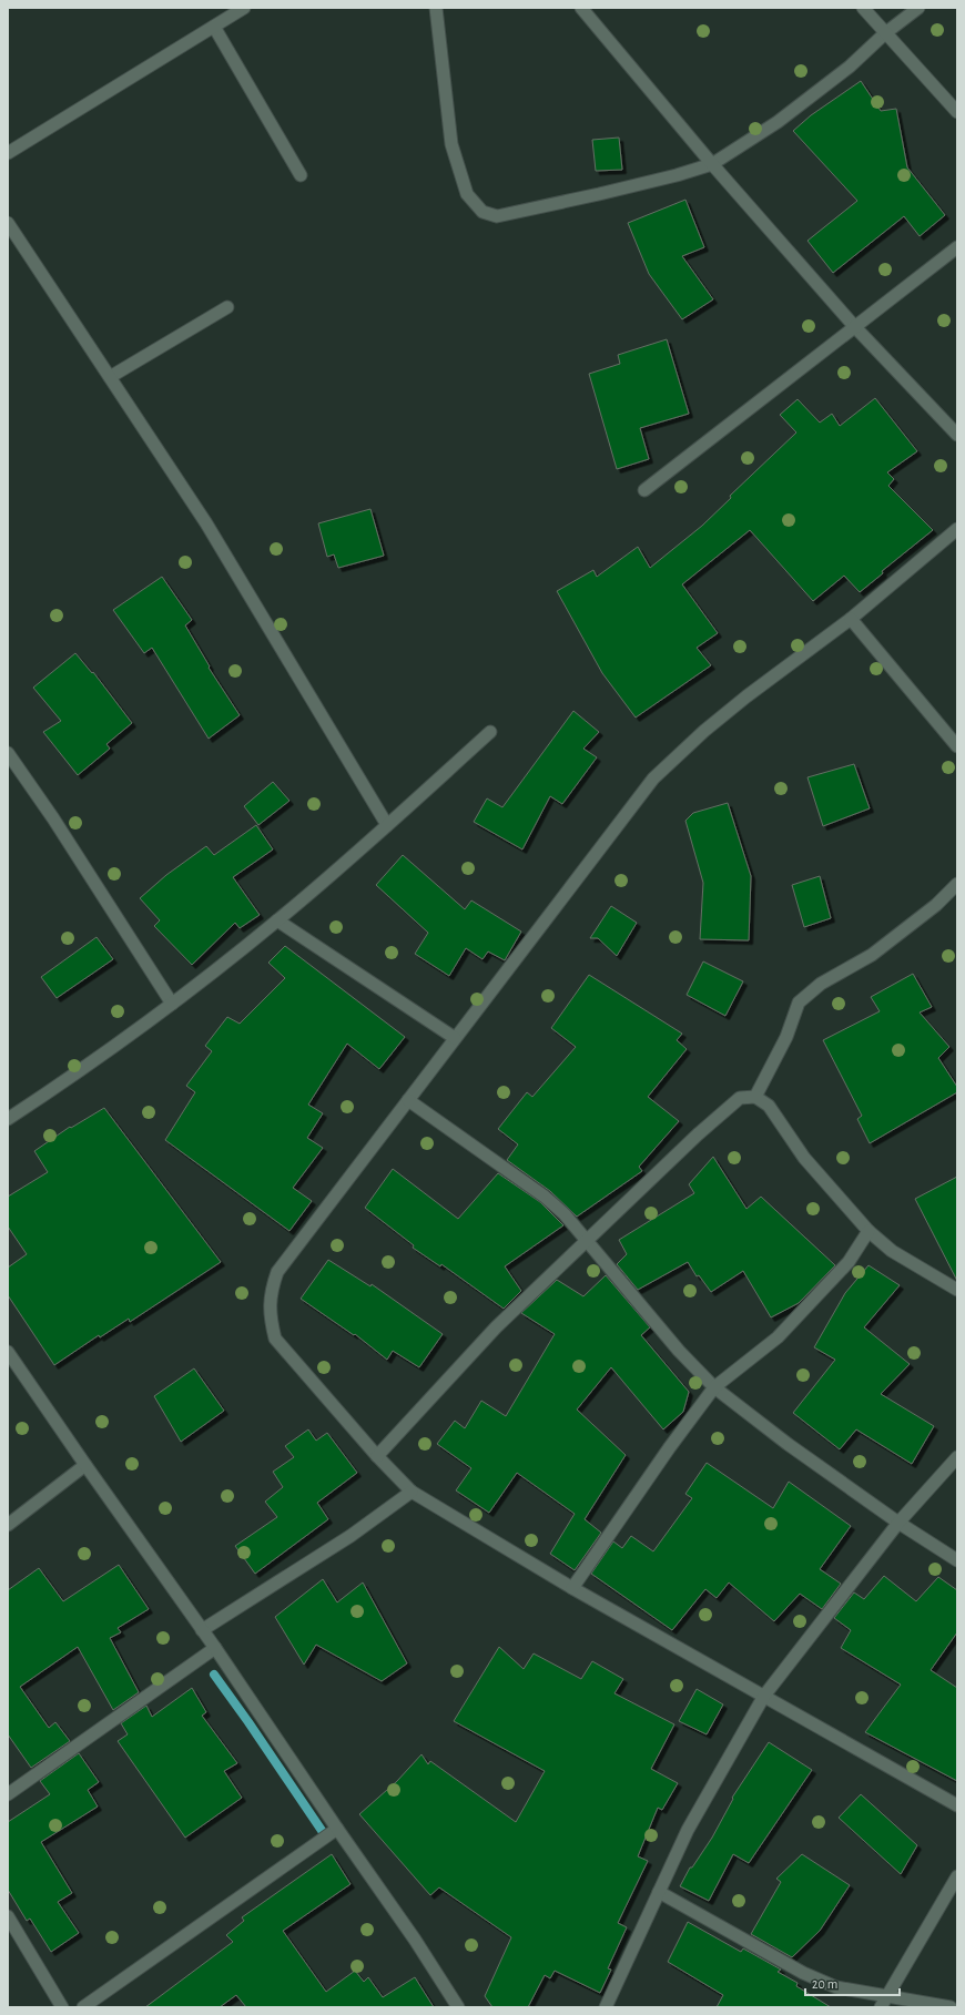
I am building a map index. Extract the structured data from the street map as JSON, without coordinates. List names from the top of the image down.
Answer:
{
  "scale_bar": "20 m"
}
